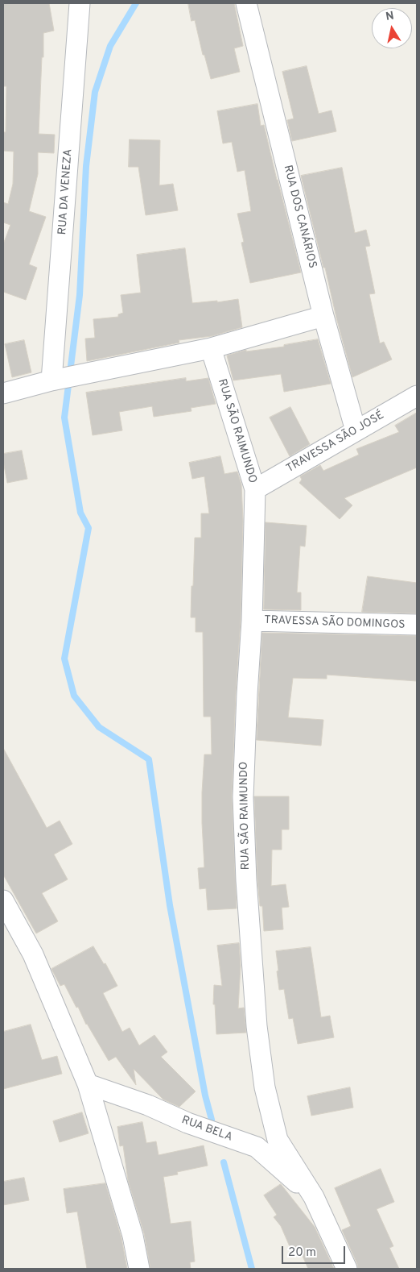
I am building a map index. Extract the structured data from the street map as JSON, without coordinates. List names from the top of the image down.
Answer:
{
  "streets": {
    "street": [
      "RUA DA VENEZA",
      "RUA DOS CANÁRIOS",
      "RUA SÃO RAIMUNDO",
      "TRAVESSA SÃO JOSÉ",
      "TRAVESSA SÃO DOMINGOS",
      "RUA BELA"
    ]
  },
  "crossings": [
    ["RUA DOS CANÁRIOS", "TRAVESSA SÃO JOSÉ"],
    ["RUA SÃO RAIMUNDO", "TRAVESSA SÃO JOSÉ"],
    ["RUA SÃO RAIMUNDO", "TRAVESSA SÃO DOMINGOS"],
    ["RUA SÃO RAIMUNDO", "RUA BELA"]
  ],
  "scale_bar": "20 m",
  "north": "top"
}
